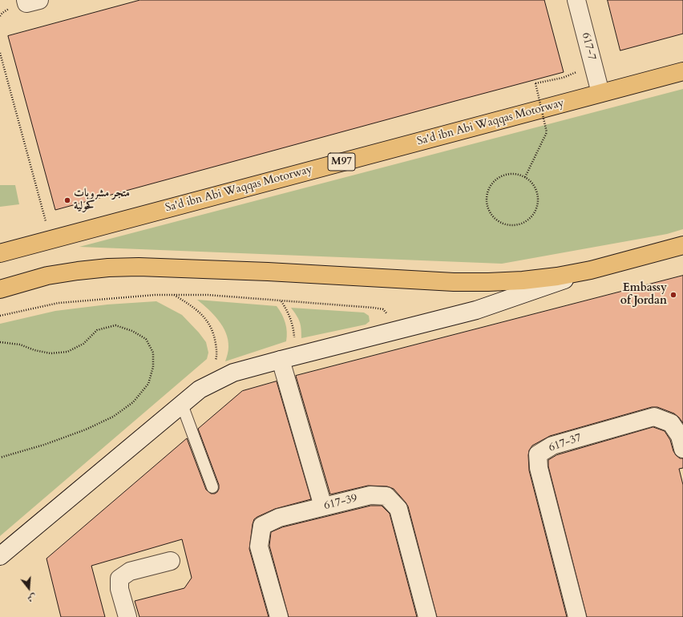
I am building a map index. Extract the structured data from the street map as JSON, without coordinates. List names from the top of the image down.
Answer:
{
  "streets": {
    "highway": ["Sa'd ibn Abi Waqqas Motorway", "M97"],
    "street": ["617-7", "617-37", "617-39"]
  },
  "crossings": [
    ["617-7", "Sa'd ibn Abi Waqqas Motorway"]
  ],
  "places": ["متجر مشروبات كحولية", "Embassy of Jordan"],
  "north": "bottom"
}
